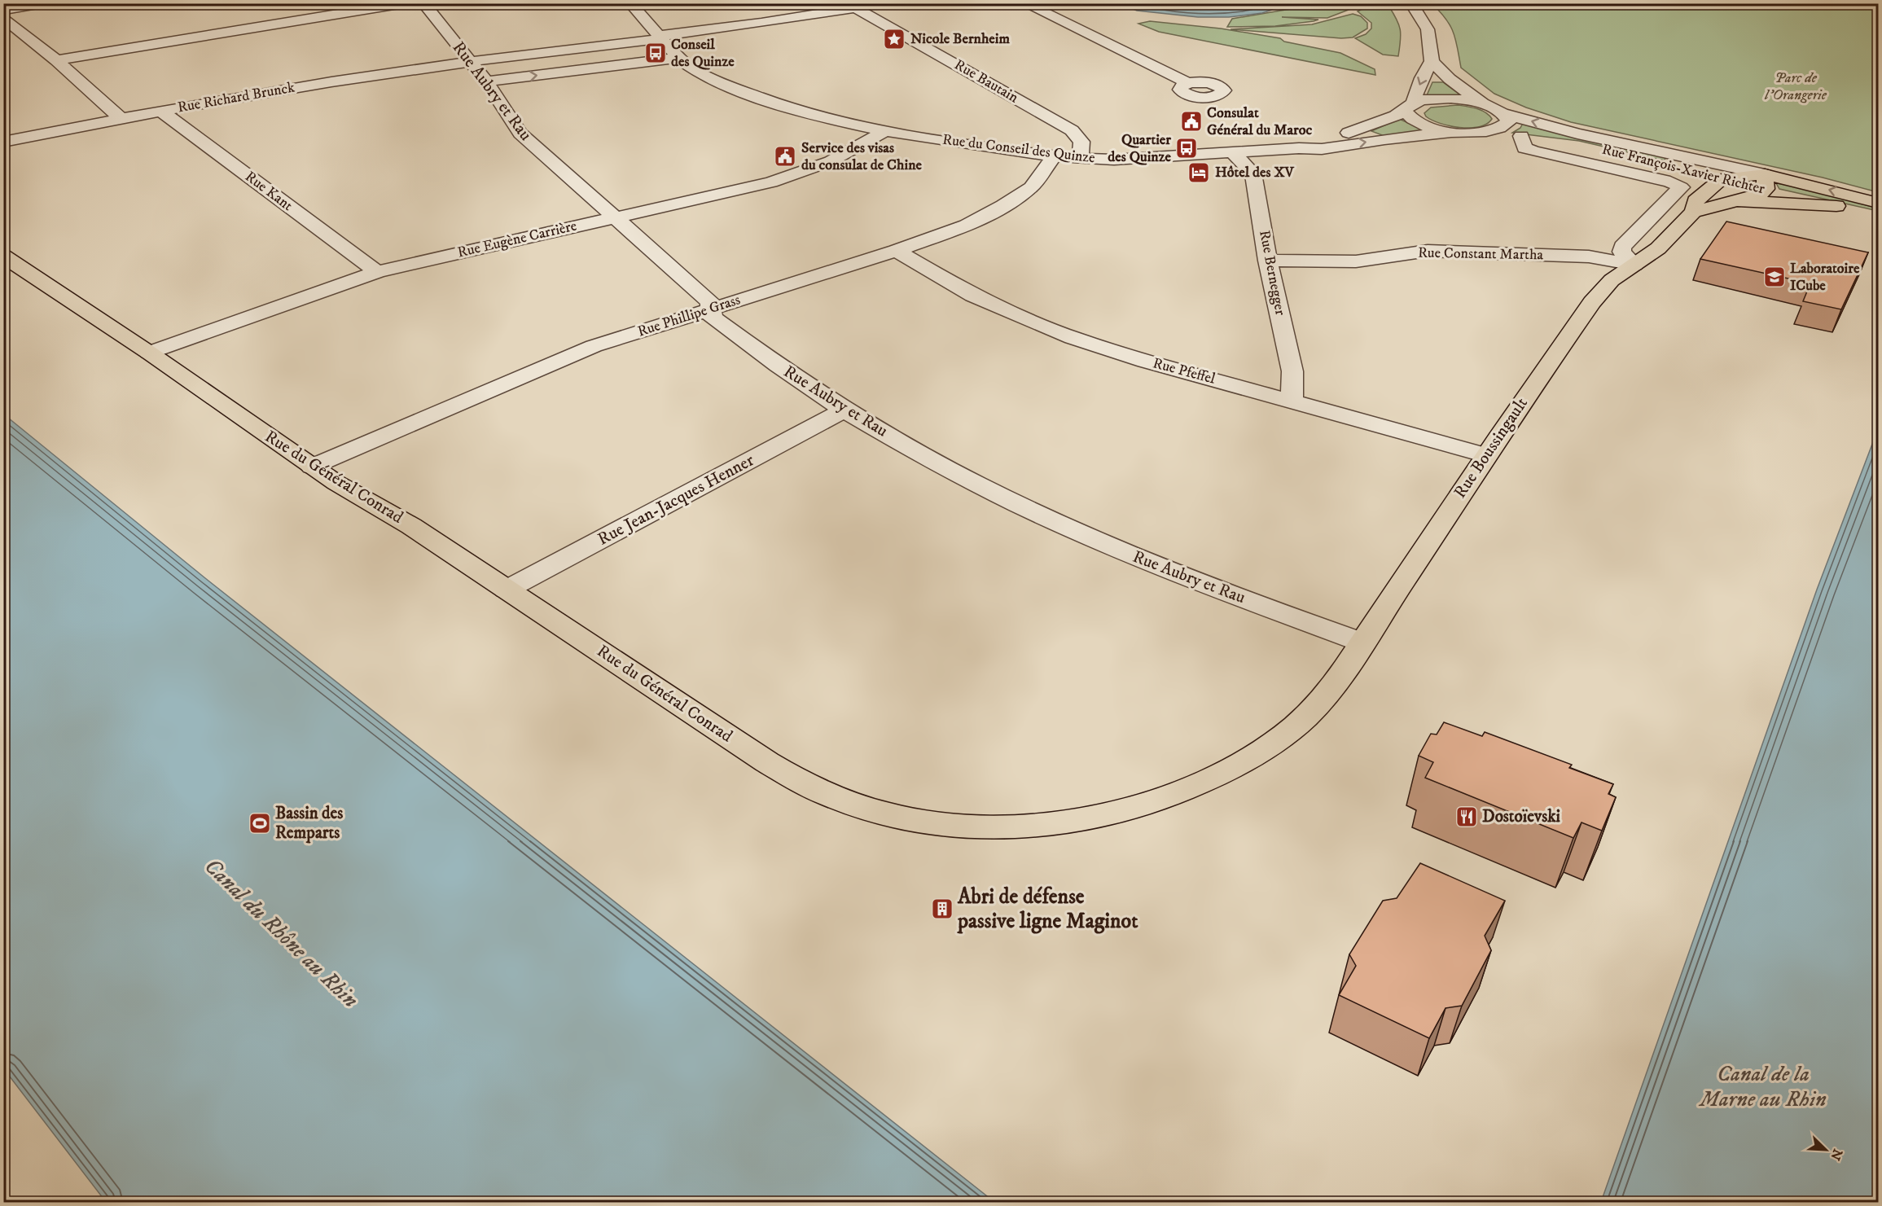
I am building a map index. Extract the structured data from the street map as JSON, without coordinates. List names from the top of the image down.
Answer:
{
  "streets": {
    "main road": ["Rue François-Xavier Richter", "Rue Boussingault", "Rue du Général Conrad"],
    "street": [
      "Rue Bautain",
      "Rue Aubry et Rau",
      "Rue Richard Brunck",
      "Rue du Conseil des Quinze",
      "Rue Kant",
      "Rue Eugène Carrière",
      "Rue Constant Martha",
      "Rue Bernegger",
      "Rue Phillipe Grass",
      "Rue Pfeffel",
      "Rue Jean-Jacques Henner"
    ]
  },
  "crossings": [
    ["Rue Bautain", "Rue Richard Brunck"],
    ["Rue Bautain", "Rue du Conseil des Quinze"],
    ["Rue Aubry et Rau", "Rue Richard Brunck"],
    ["Rue Aubry et Rau", "Rue Eugène Carrière"],
    ["Rue Aubry et Rau", "Rue Phillipe Grass"],
    ["Rue Aubry et Rau", "Rue Boussingault"],
    ["Rue Aubry et Rau", "Rue du Général Conrad"],
    ["Rue Aubry et Rau", "Rue Jean-Jacques Henner"],
    ["Rue Richard Brunck", "Rue du Conseil des Quinze"],
    ["Rue Richard Brunck", "Rue Kant"],
    ["Rue du Conseil des Quinze", "Rue François-Xavier Richter"],
    ["Rue du Conseil des Quinze", "Rue Eugène Carrière"],
    ["Rue du Conseil des Quinze", "Rue Bernegger"],
    ["Rue du Conseil des Quinze", "Rue Phillipe Grass"],
    ["Rue François-Xavier Richter", "Rue Boussingault"],
    ["Rue Kant", "Rue Eugène Carrière"],
    ["Rue Eugène Carrière", "Rue du Général Conrad"],
    ["Rue Constant Martha", "Rue Bernegger"],
    ["Rue Constant Martha", "Rue Boussingault"],
    ["Rue Bernegger", "Rue Pfeffel"],
    ["Rue Phillipe Grass", "Rue Pfeffel"],
    ["Rue Phillipe Grass", "Rue du Général Conrad"],
    ["Rue Pfeffel", "Rue Boussingault"],
    ["Rue Boussingault", "Rue du Général Conrad"],
    ["Rue du Général Conrad", "Rue Jean-Jacques Henner"]
  ],
  "water": ["Canal du Rhône au Rhin", "Canal de la Marne au Rhin"],
  "parks": ["Parc de l'Orangerie"],
  "places": {
    "place": ["Nicole Bernheim"],
    "bus stop": ["Conseil des Quinze", "Quartier des Quinze"],
    "public building": ["Consulat Général du Maroc", "Service des visas du consulat de Chine"],
    "hotel": ["Hôtel des XV"],
    "school or university": ["Laboratoire ICube"],
    "restaurant": ["Dostoïevski"],
    "sports": ["Bassin des Remparts"],
    "building": ["Abri de défense passive ligne Maginot"]
  },
  "north": "bottom right"
}
